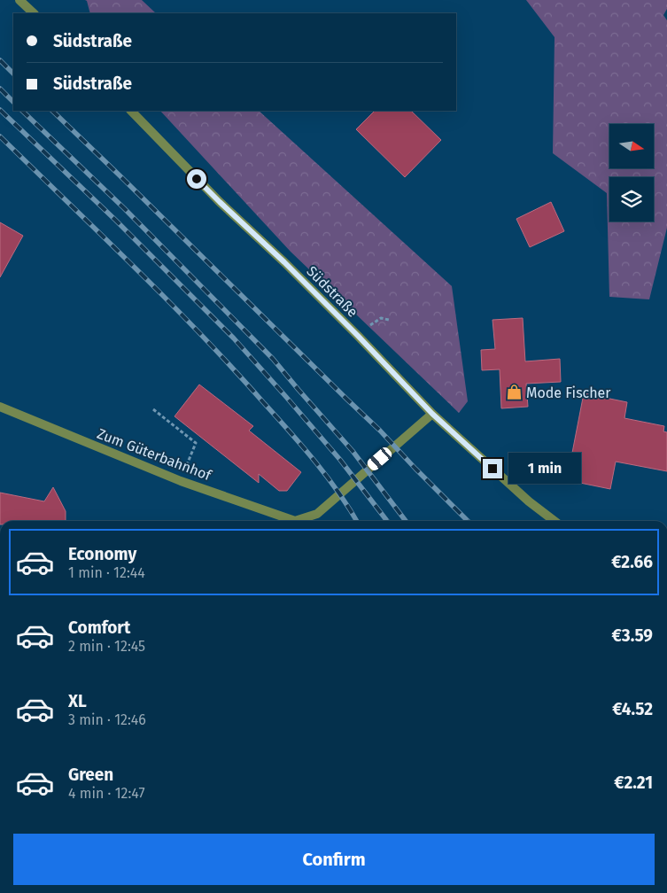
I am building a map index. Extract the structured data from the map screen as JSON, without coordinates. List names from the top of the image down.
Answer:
{
  "streets": {
    "street": ["Südstraße", "Zum Güterbahnhof"]
  },
  "places": {
    "shop": ["Mode Fischer"]
  },
  "north": "right",
  "page": {
    "banner": ["Südstraße", "Südstraße"],
    "bubble": "1 min",
    "list": [
      {
        "name": "Economy",
        "note": "1 min · 12:44",
        "value": "€2.66"
      },
      {
        "name": "Comfort",
        "note": "2 min · 12:45",
        "value": "€3.59"
      },
      {
        "name": "XL",
        "note": "3 min · 12:46",
        "value": "€4.52"
      },
      {
        "name": "Green",
        "note": "4 min · 12:47",
        "value": "€2.21"
      }
    ],
    "buttons": "Confirm"
  }
}
